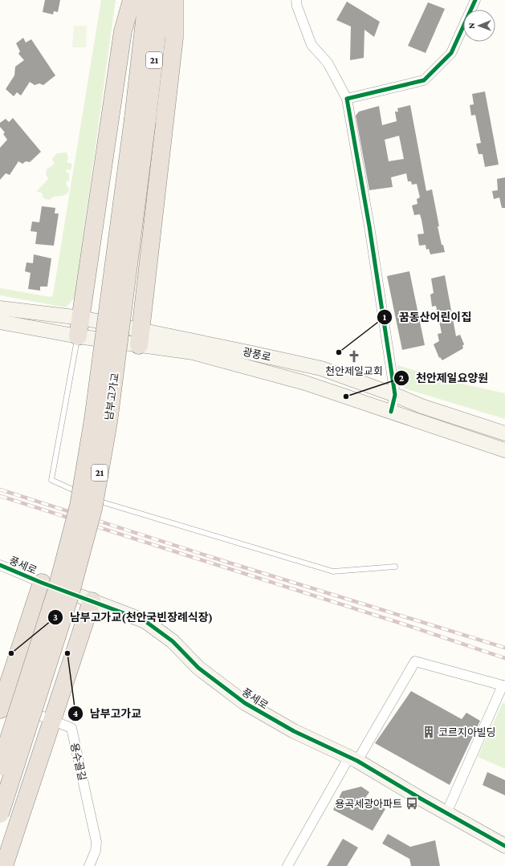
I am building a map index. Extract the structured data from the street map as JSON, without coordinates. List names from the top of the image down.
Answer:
{
  "streets": {
    "highway": ["21", "남부고가교"],
    "main road": ["광풍로", "풍세로"],
    "street": ["용수골길"]
  },
  "crossings": [
    ["21", "남부고가교"]
  ],
  "places": {
    "other": [
      "꿈동산어린이집",
      "천안제일요양원",
      "남부고가교(천안국빈장례식장)",
      "남부고가교"
    ],
    "church": ["천안제일교회"],
    "building": ["코르지아빌딩"],
    "bus stop": ["용곡세광아파트"]
  },
  "north": "left"
}
